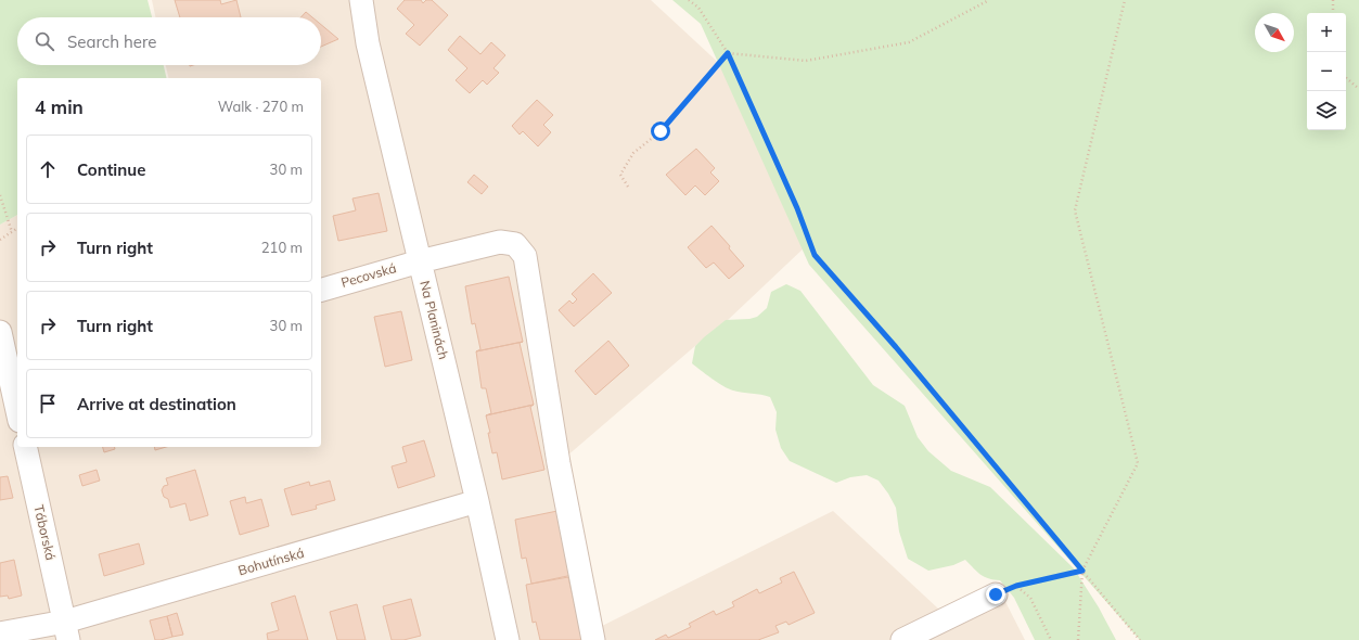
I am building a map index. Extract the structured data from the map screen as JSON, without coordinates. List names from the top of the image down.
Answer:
{
  "streets": {
    "street": [
      "Pecovská",
      "Na Planinách",
      "Táborská",
      "Bohutínská"
    ]
  },
  "crossings": [
    ["Pecovská", "Na Planinách"],
    ["Na Planinách", "Bohutínská"],
    ["Táborská", "Bohutínská"]
  ],
  "north": "bottom right",
  "page": {
    "map_buttons": ["+", "−"],
    "search": "Search here",
    "heading": ["4 min", "Walk · 270 m"],
    "list": [
      ["Continue", "30 m"],
      ["Turn right", "210 m"],
      ["Turn right", "30 m"],
      "Arrive at destination"
    ]
  }
}
